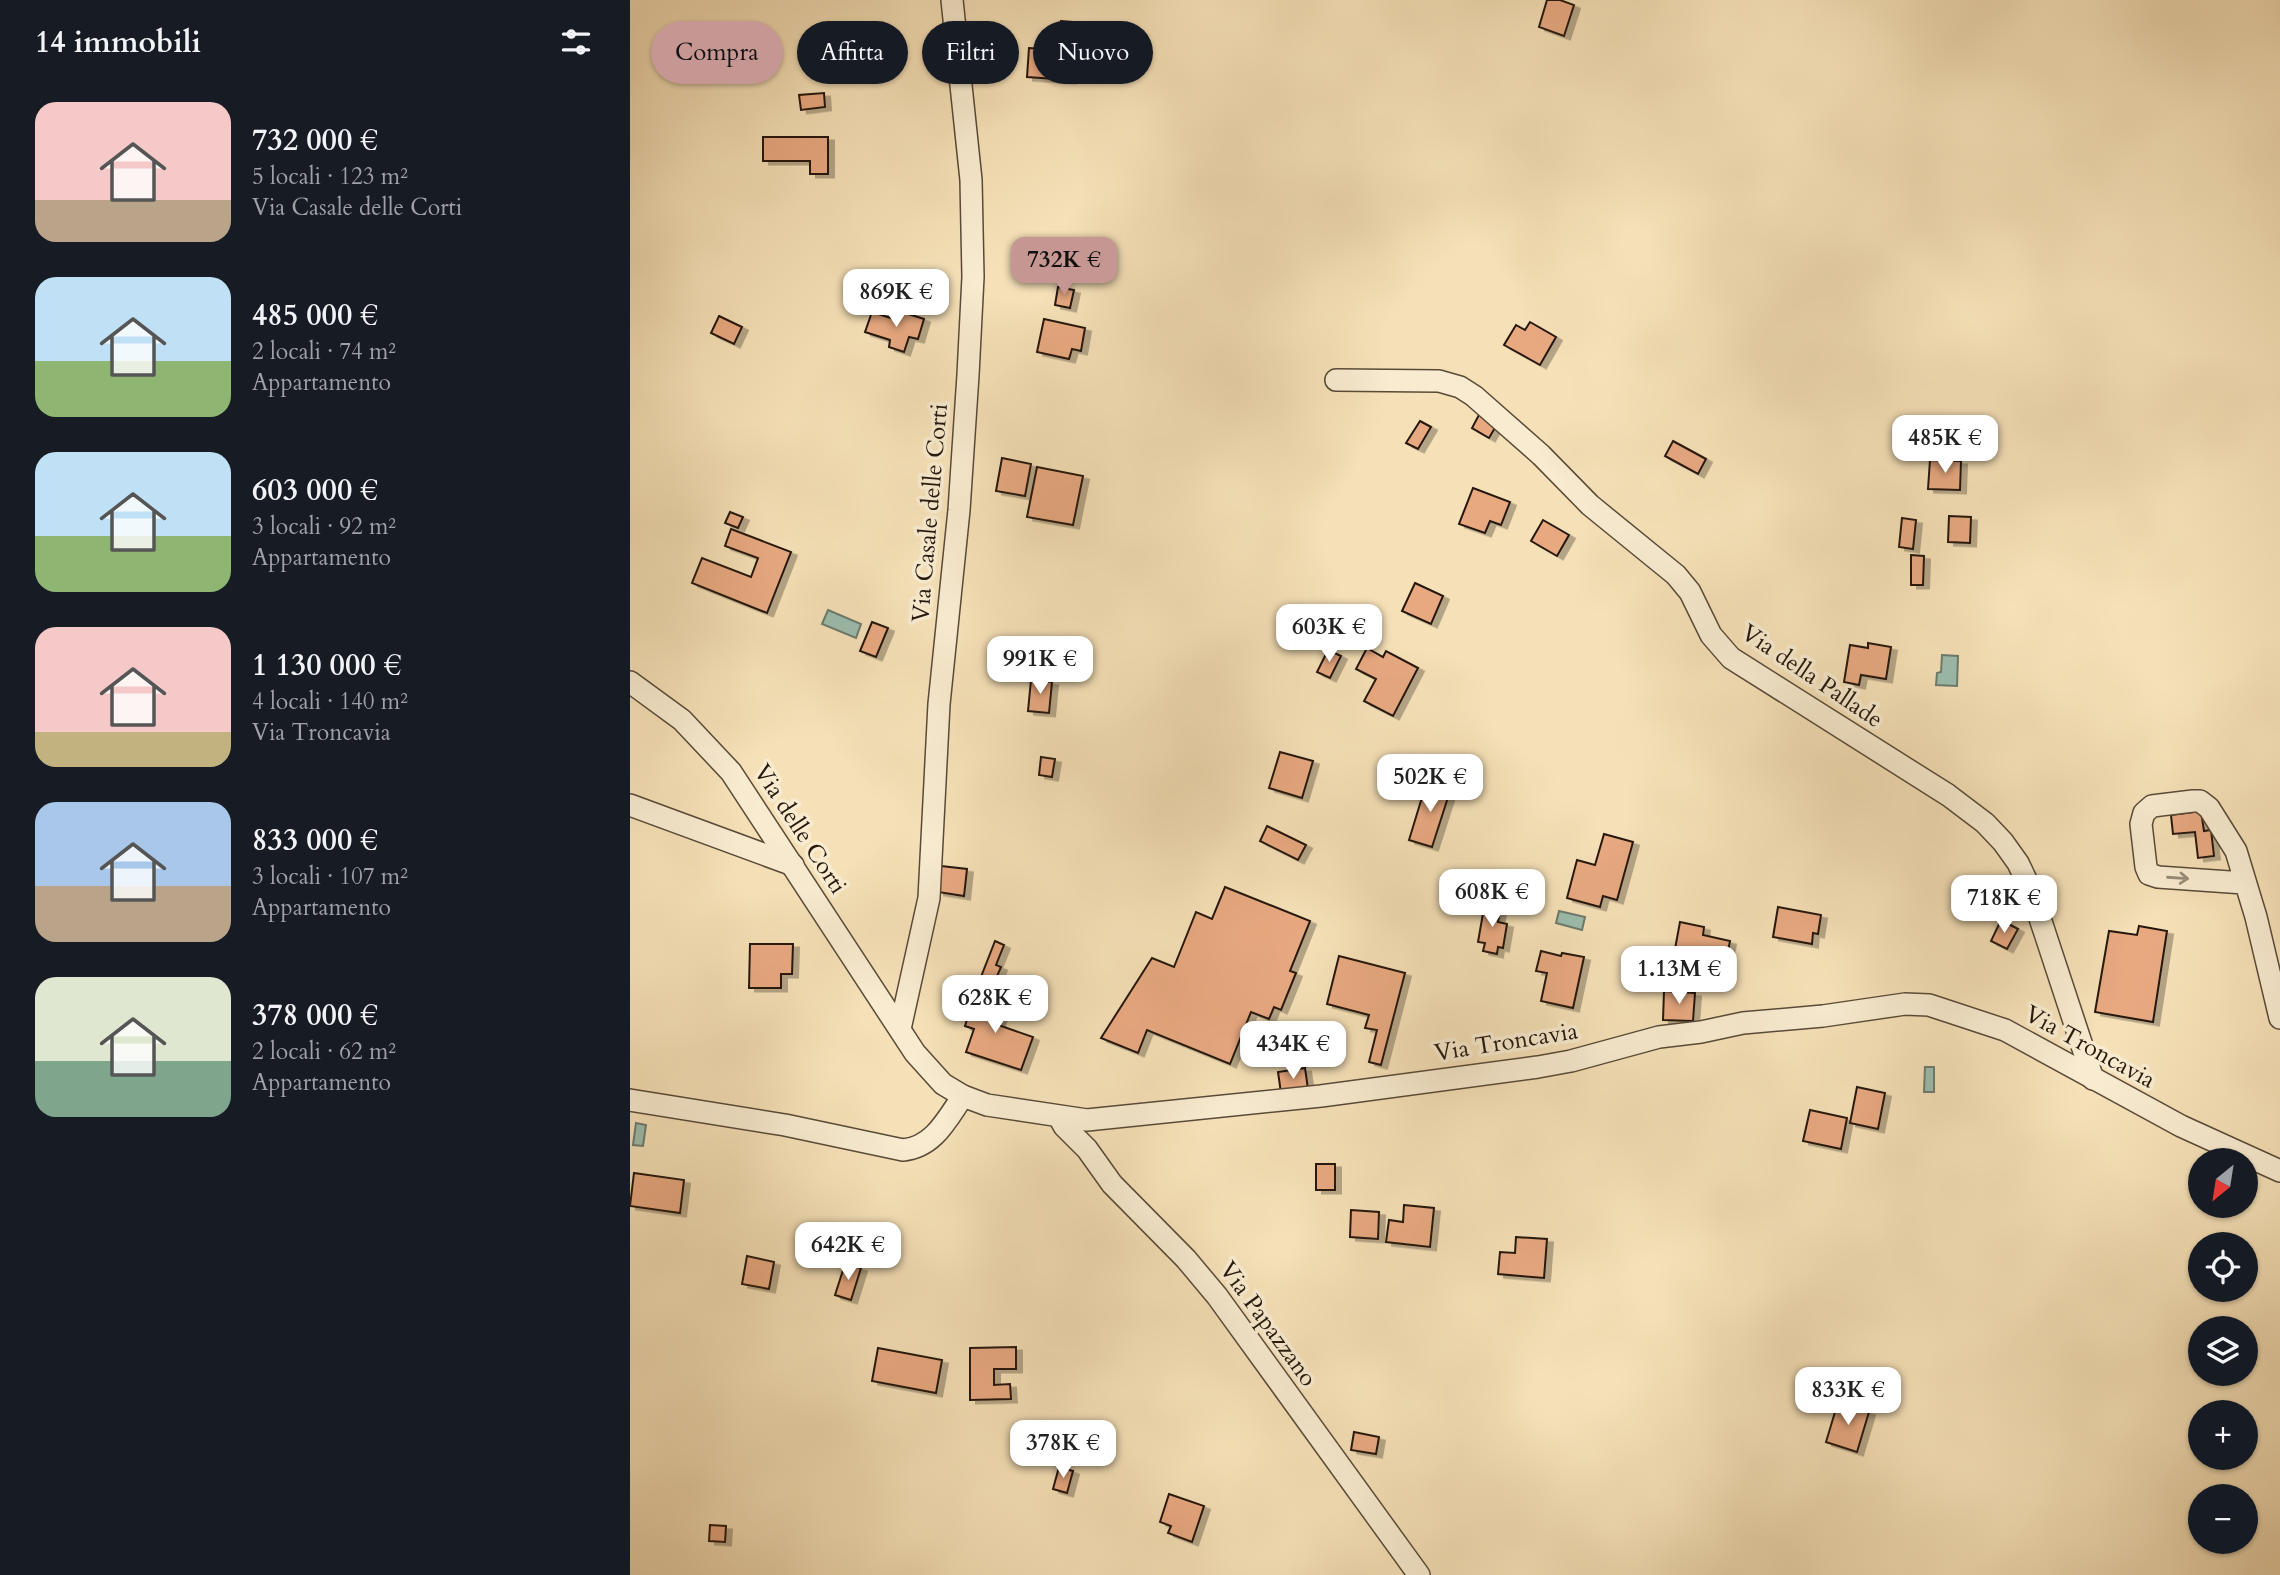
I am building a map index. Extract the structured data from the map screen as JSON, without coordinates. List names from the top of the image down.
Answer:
{
  "streets": {
    "street": [
      "Via Casale delle Corti",
      "Via della Pallade",
      "Via delle Corti",
      "Via Troncavia",
      "Via Papazzano"
    ]
  },
  "crossings": [
    ["Via Casale delle Corti", "Via delle Corti"],
    ["Via Casale delle Corti", "Via Troncavia"],
    ["Via della Pallade", "Via Troncavia"],
    ["Via delle Corti", "Via Troncavia"],
    ["Via Troncavia", "Via Papazzano"]
  ],
  "north": "bottom left",
  "page": {
    "heading": "14 immobili",
    "chip": [
      "Compra",
      "Affitta",
      "Filtri",
      "Nuovo"
    ],
    "list": [
      {
        "name": "732 000 €",
        "note": "5 locali · 123 m² · Via Casale delle Corti"
      },
      {
        "name": "485 000 €",
        "note": "2 locali · 74 m² · Appartamento"
      },
      {
        "name": "603 000 €",
        "note": "3 locali · 92 m² · Appartamento"
      },
      {
        "name": "1 130 000 €",
        "note": "4 locali · 140 m² · Via Troncavia"
      },
      {
        "name": "833 000 €",
        "note": "3 locali · 107 m² · Appartamento"
      },
      {
        "name": "378 000 €",
        "note": "2 locali · 62 m² · Appartamento"
      }
    ],
    "price": [
      "732K €",
      "869K €",
      "485K €",
      "603K €",
      "991K €",
      "502K €",
      "608K €",
      "718K €",
      "1.13M €",
      "628K €",
      "434K €",
      "642K €",
      "833K €",
      "378K €"
    ],
    "map_buttons": ["+", "−"]
  }
}
